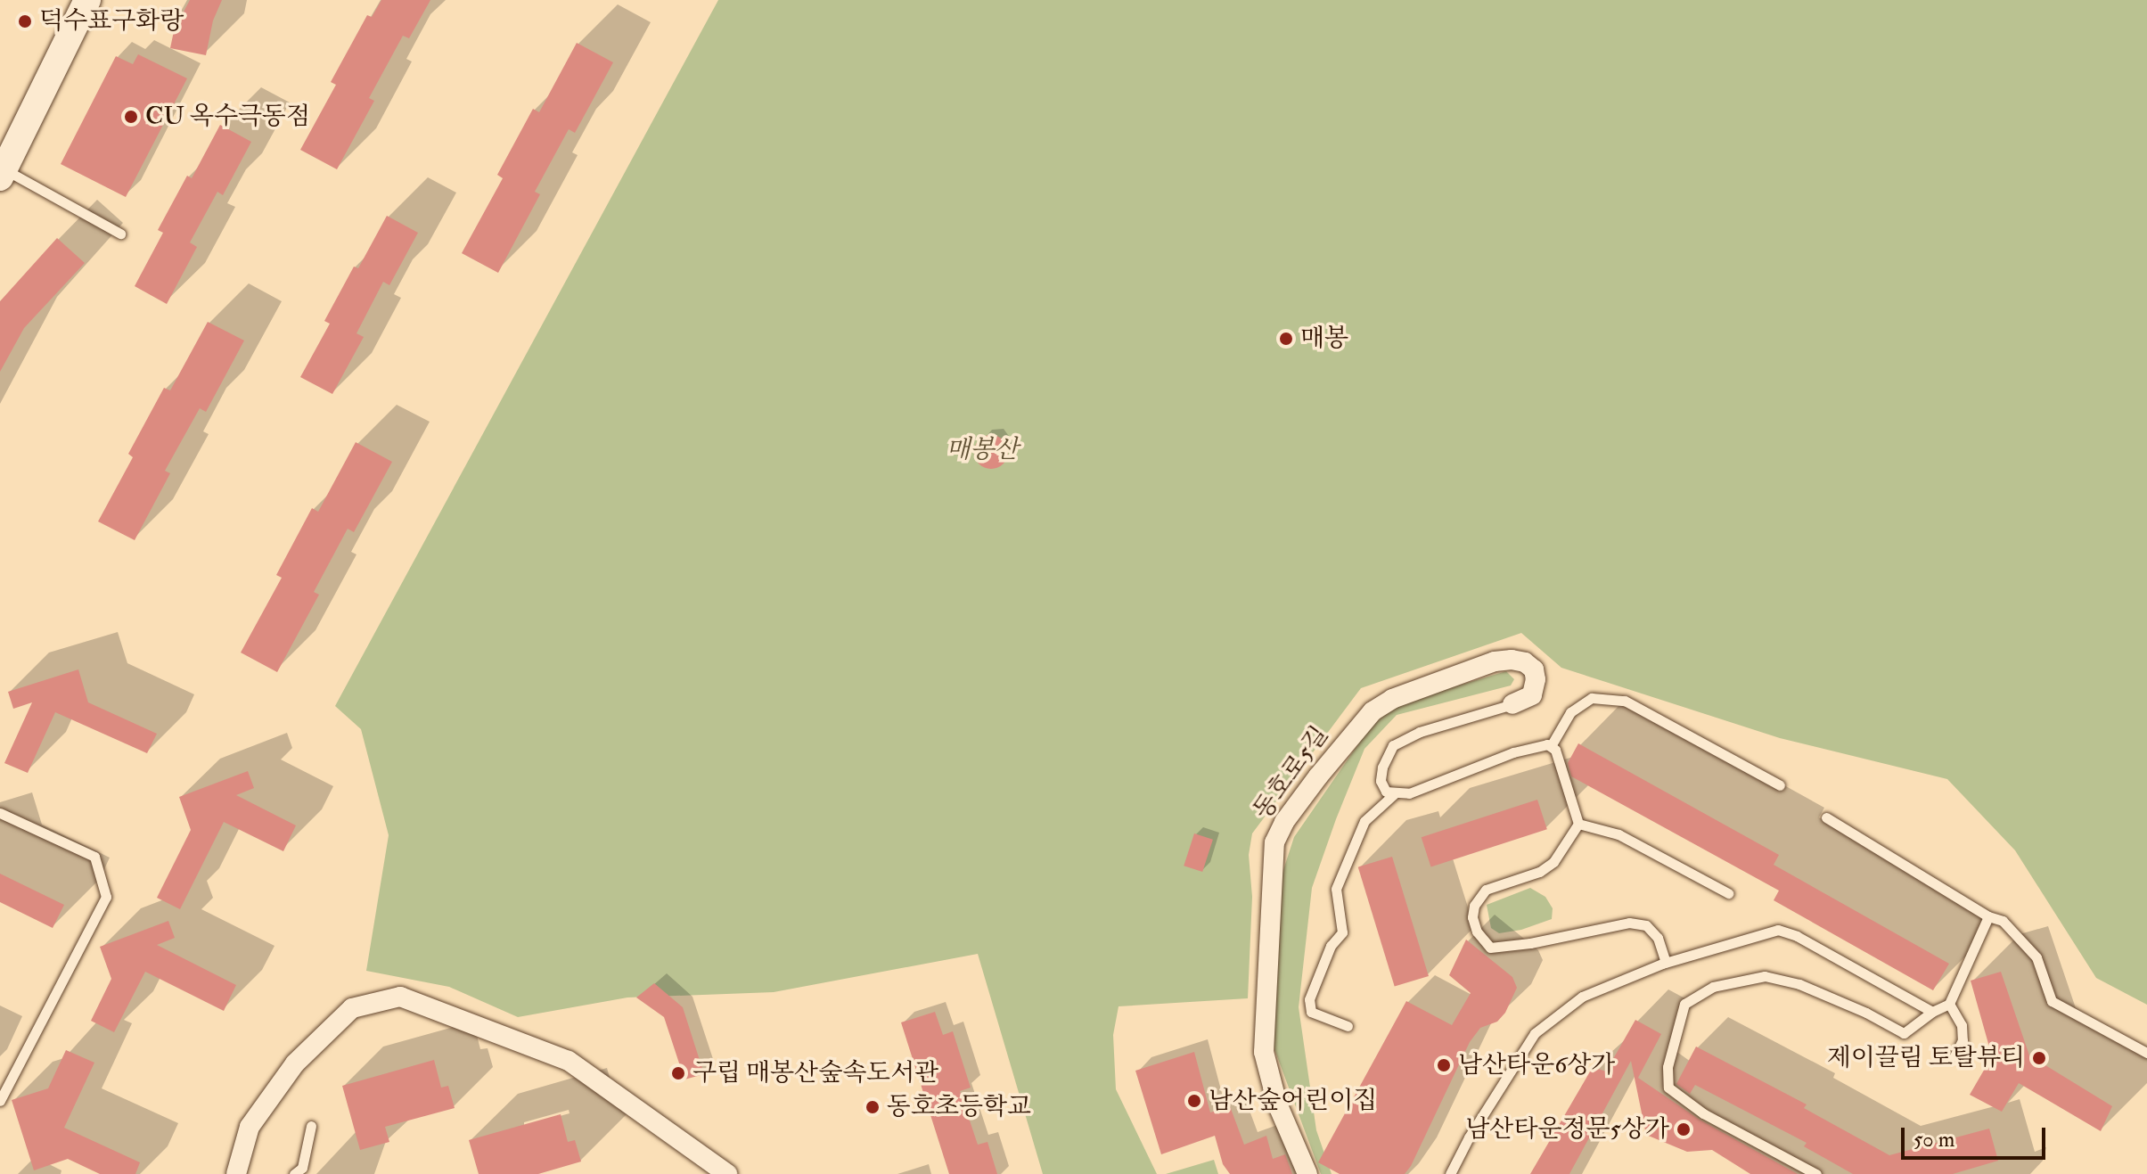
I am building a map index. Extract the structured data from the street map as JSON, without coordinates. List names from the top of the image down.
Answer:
{
  "streets": {
    "street": ["동호로5길"]
  },
  "parks": ["매봉산"],
  "places": [
    "덕수표구화랑",
    "CU 옥수극동점",
    "매봉",
    "제이끌림 토탈뷰티",
    "남산타운6상가",
    "구립 매봉산숲속도서관",
    "남산숲어린이집",
    "동호초등학교",
    "남산타운정문5상가"
  ],
  "scale_bar": "50 m"
}
